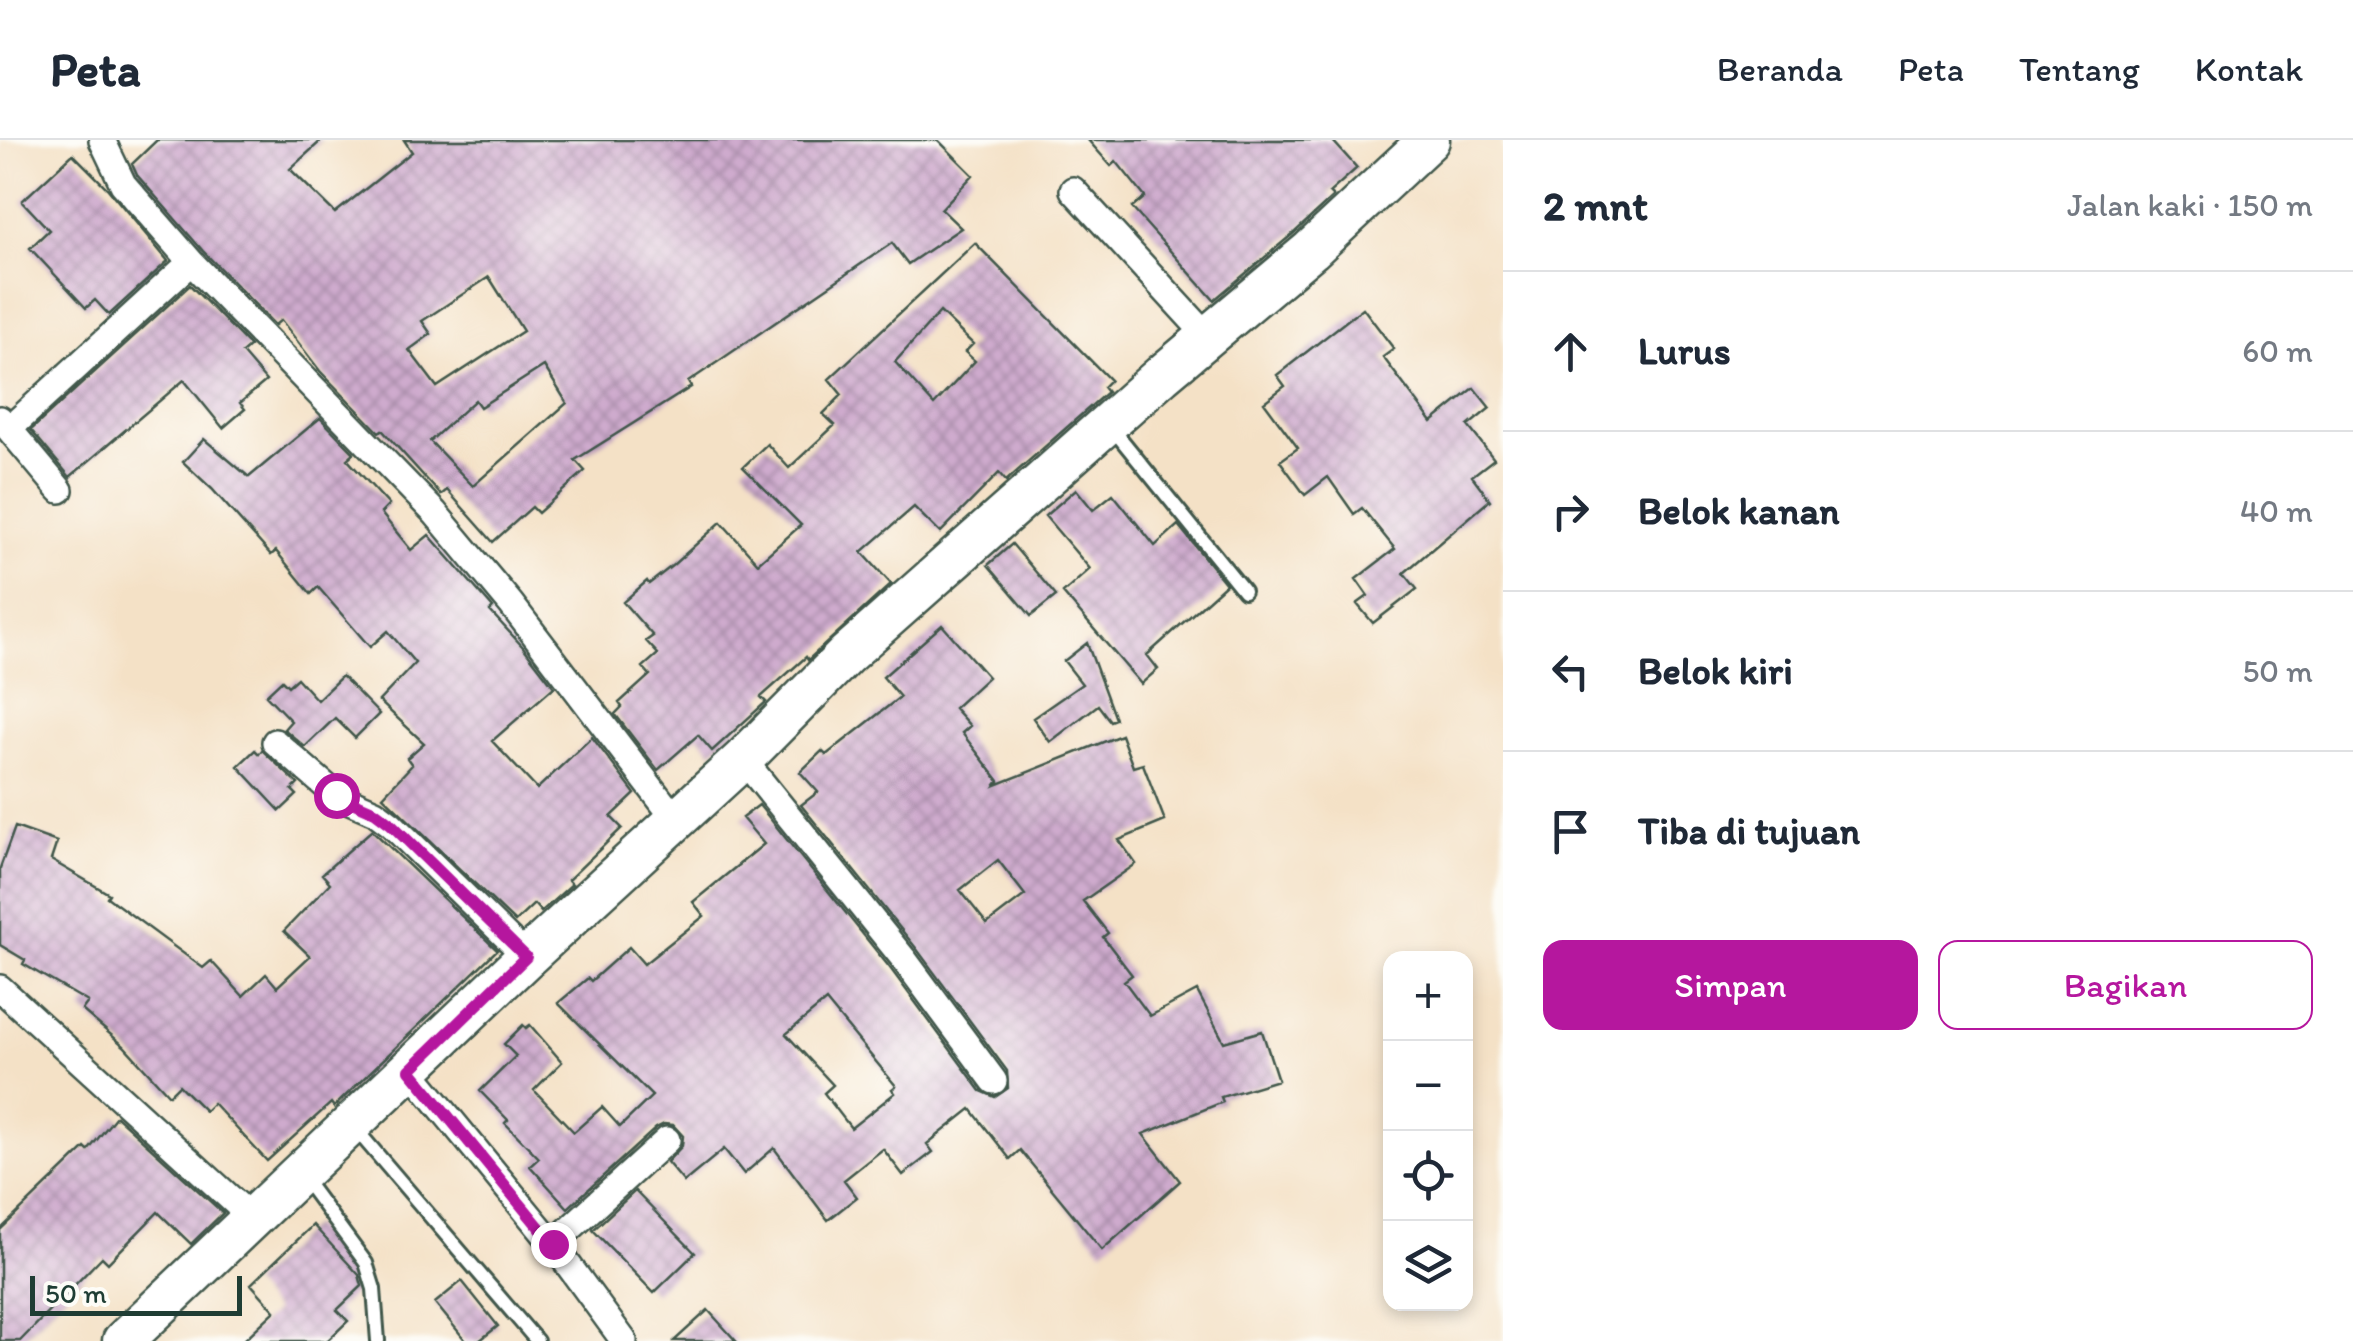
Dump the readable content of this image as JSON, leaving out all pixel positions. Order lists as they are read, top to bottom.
{
  "scale_bar": "50 m",
  "page": {
    "header": "Peta",
    "nav": [
      "Beranda",
      "Peta",
      "Tentang",
      "Kontak"
    ],
    "heading": ["2 mnt", "Jalan kaki · 150 m"],
    "list": [
      ["Lurus", "60 m"],
      ["Belok kanan", "40 m"],
      ["Belok kiri", "50 m"],
      "Tiba di tujuan"
    ],
    "buttons": ["Simpan", "Bagikan"],
    "map_buttons": ["+", "−"],
    "scale": "50 m"
  }
}
